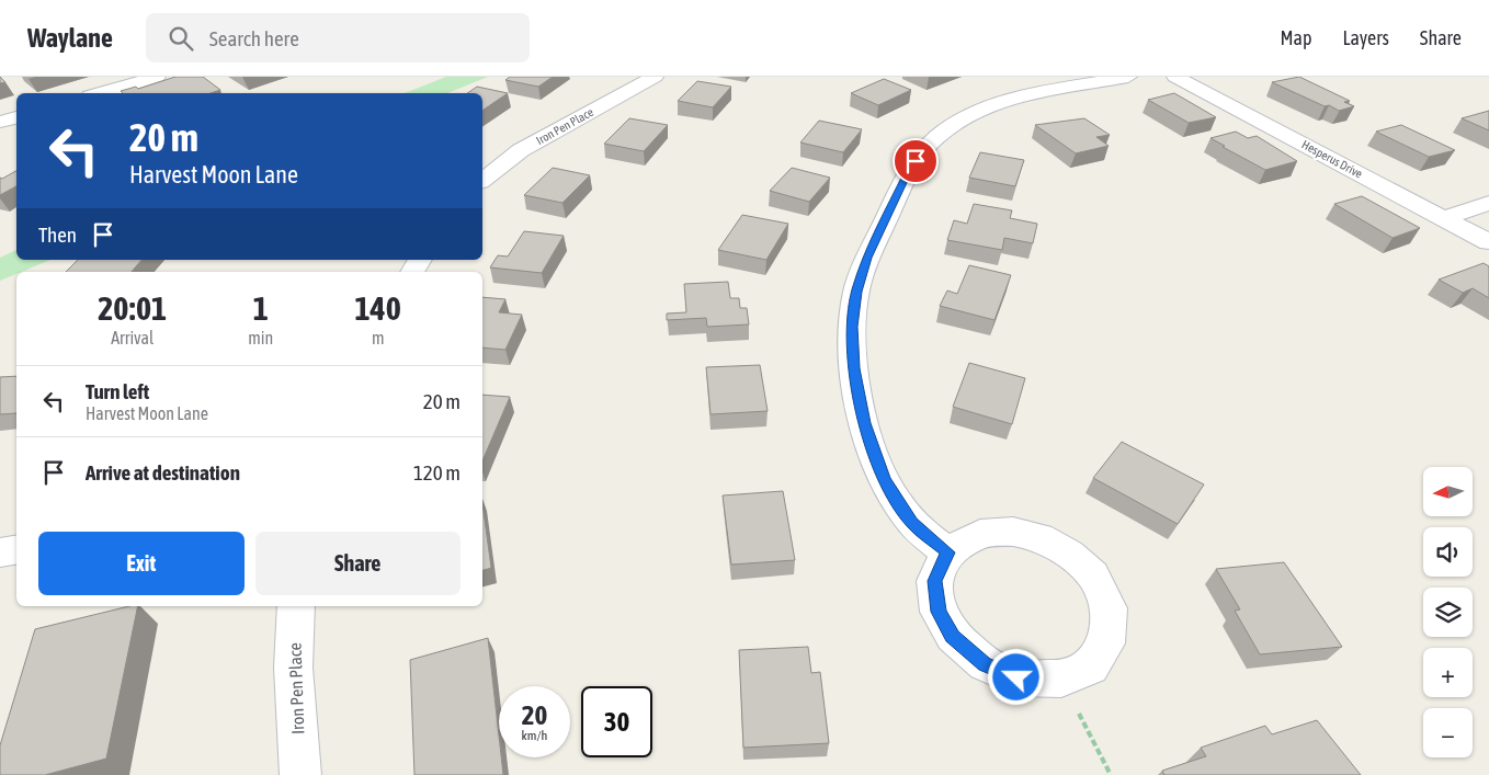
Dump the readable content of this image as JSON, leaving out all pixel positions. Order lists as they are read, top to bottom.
{
  "streets": {
    "street": ["Iron Pen Place", "Hesperus Drive"]
  },
  "north": "left",
  "page": {
    "header": "Waylane",
    "search": "Search here",
    "nav": ["Map", "Layers", "Share"],
    "turn": ["20 m", "Harvest Moon Lane"],
    "then": "Then",
    "eta": [
      "20:01",
      "Arrival",
      "1",
      "min",
      "140",
      "m"
    ],
    "list": [
      {
        "name": "Turn left",
        "note": "Harvest Moon Lane",
        "value": "20 m"
      },
      {
        "name": "Arrive at destination",
        "value": "120 m"
      }
    ],
    "map_buttons": ["+", "−"],
    "buttons": ["Exit", "Share"],
    "speed": "20 km/h",
    "limit": "30"
  }
}
